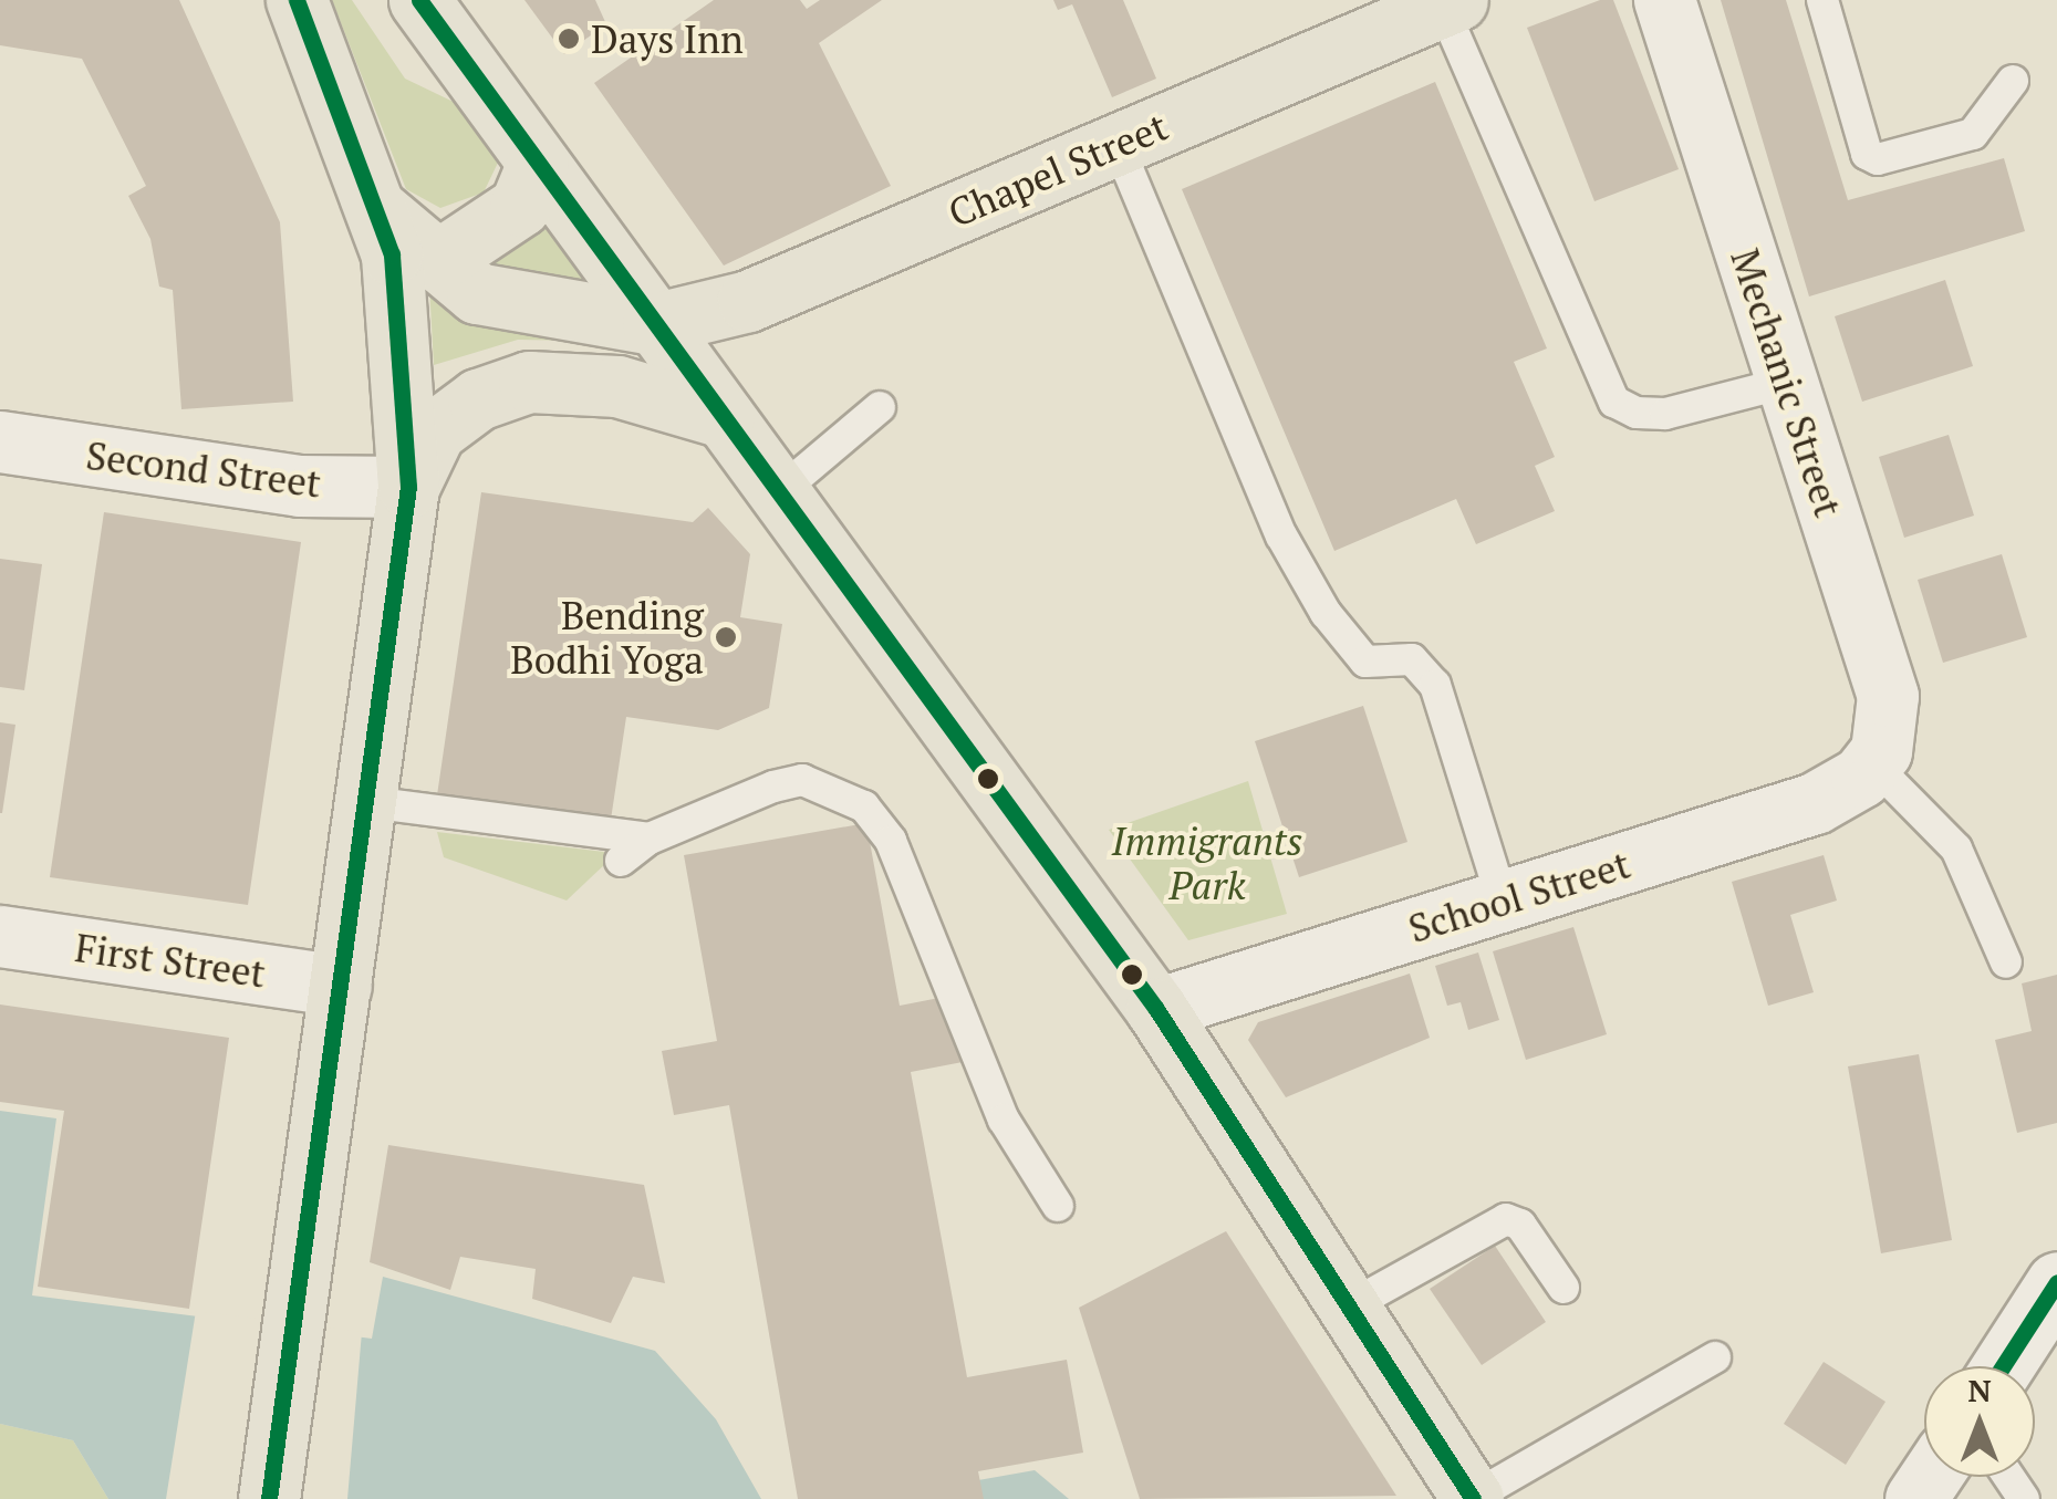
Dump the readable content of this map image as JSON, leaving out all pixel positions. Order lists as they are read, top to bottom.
{
  "streets": {
    "main road": ["Chapel Street"],
    "street": [
      "Mechanic Street",
      "Second Street",
      "School Street",
      "First Street"
    ]
  },
  "crossings": [
    ["Mechanic Street", "School Street"]
  ],
  "parks": ["Immigrants Park"],
  "places": ["Days Inn", "Bending Bodhi Yoga"],
  "north": "top"
}
